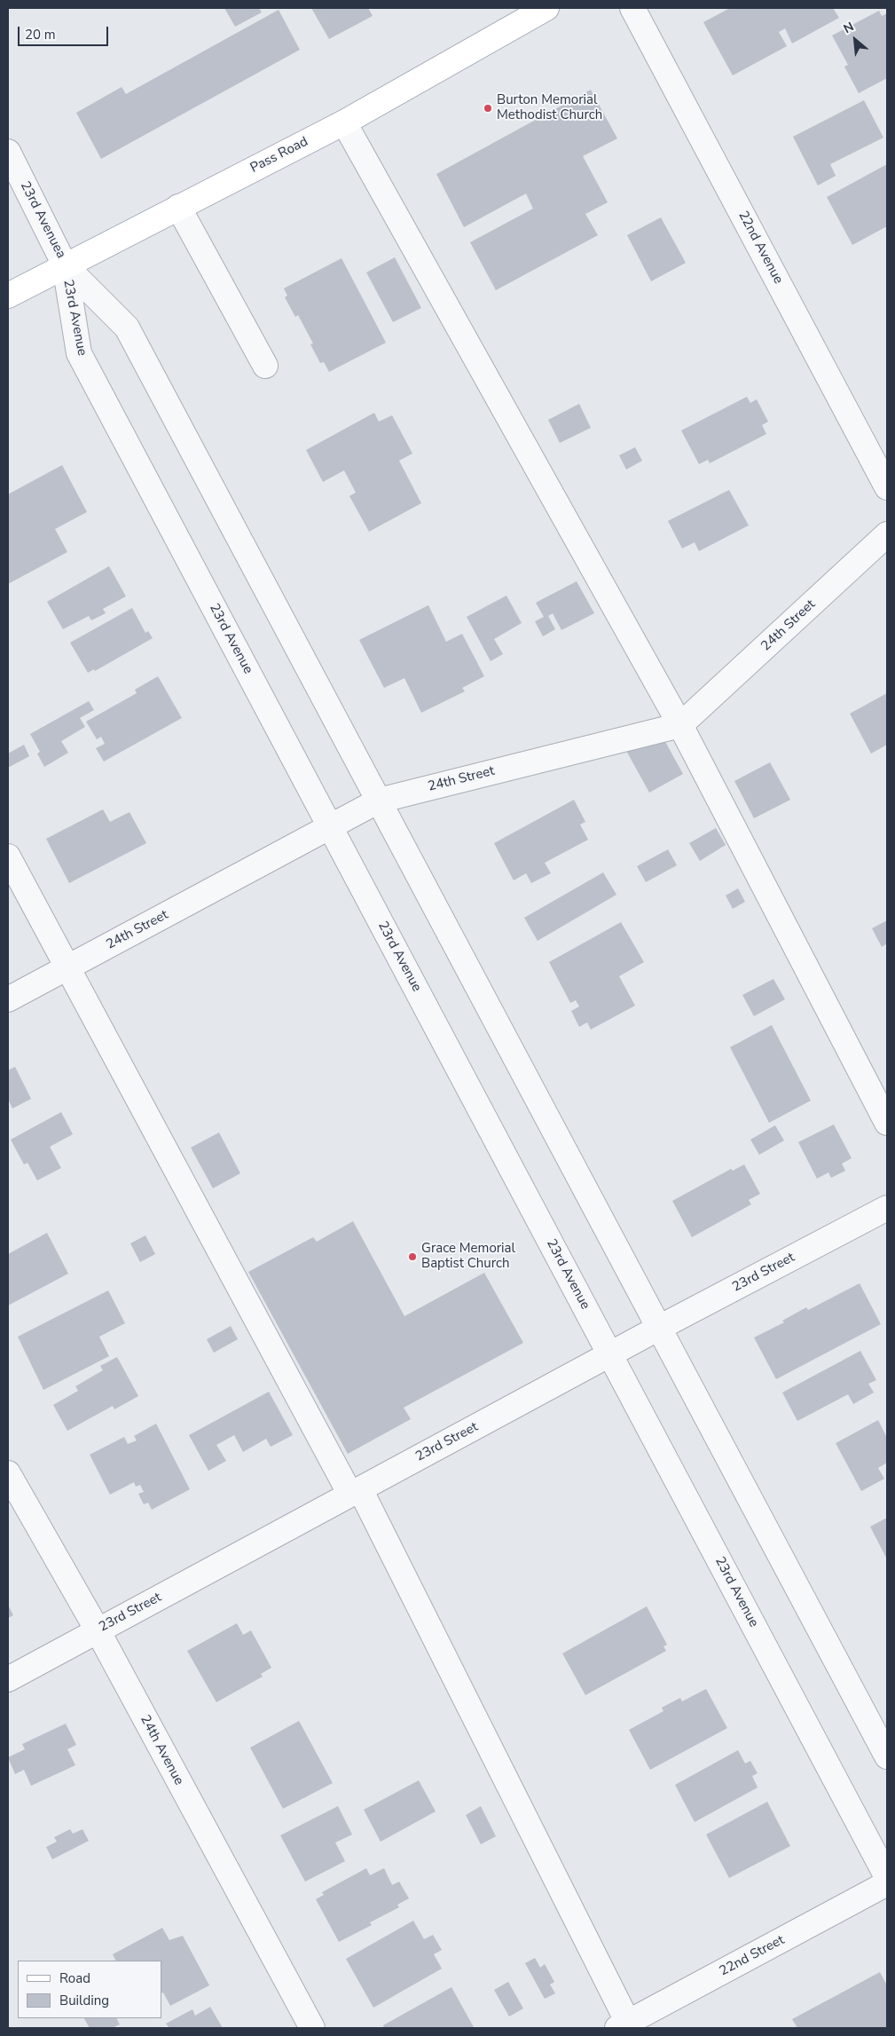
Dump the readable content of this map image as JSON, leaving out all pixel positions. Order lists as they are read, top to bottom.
{
  "streets": {
    "main road": ["Pass Road"],
    "street": [
      "23rd Avenuea",
      "22nd Avenue",
      "23rd Avenue",
      "24th Street",
      "23rd Street",
      "24th Avenue",
      "22nd Street"
    ]
  },
  "crossings": [
    ["Pass Road", "23rd Avenuea"],
    ["Pass Road", "23rd Avenue"],
    ["23rd Avenuea", "23rd Avenue"],
    ["23rd Avenue", "24th Street"],
    ["23rd Avenue", "23rd Street"],
    ["23rd Street", "24th Avenue"]
  ],
  "places": ["Burton Memorial Methodist Church", "Grace Memorial Baptist Church"],
  "legend": ["Road", "Building"],
  "scale_bar": "20 m",
  "north": "top left"
}
